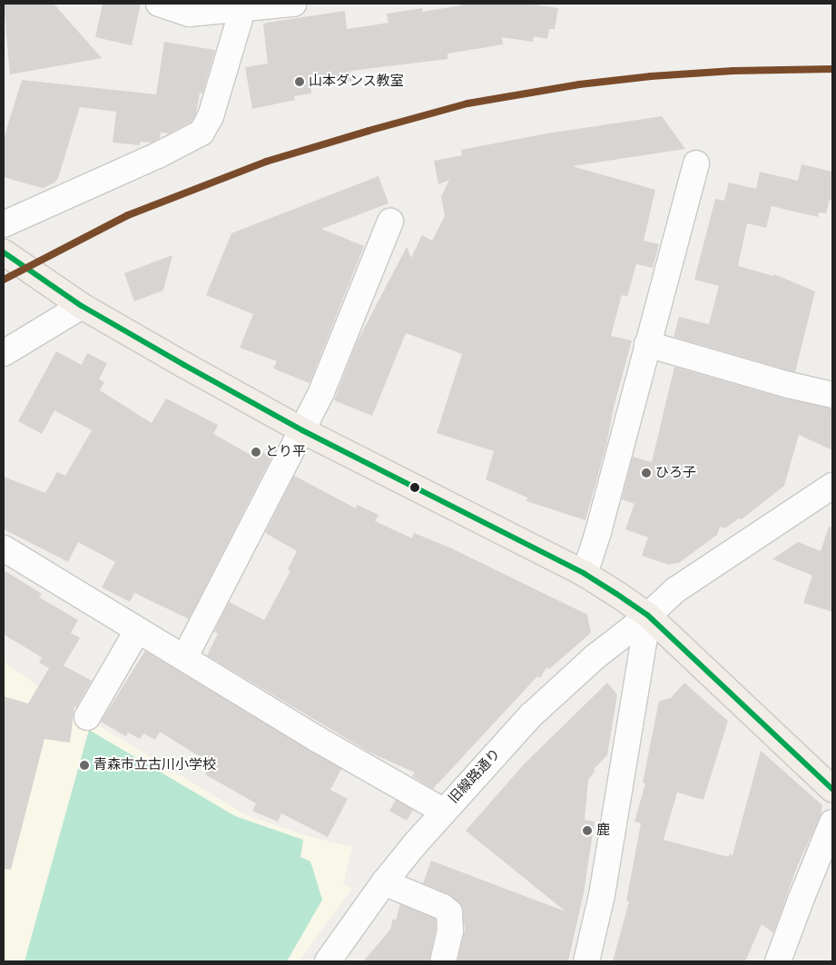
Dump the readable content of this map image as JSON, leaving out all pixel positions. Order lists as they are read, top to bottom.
{
  "streets": {
    "street": ["旧線路通り"]
  },
  "places": [
    "山本ダンス教室",
    "とり平",
    "ひろ子",
    "青森市立古川小学校",
    "鹿"
  ]
}
